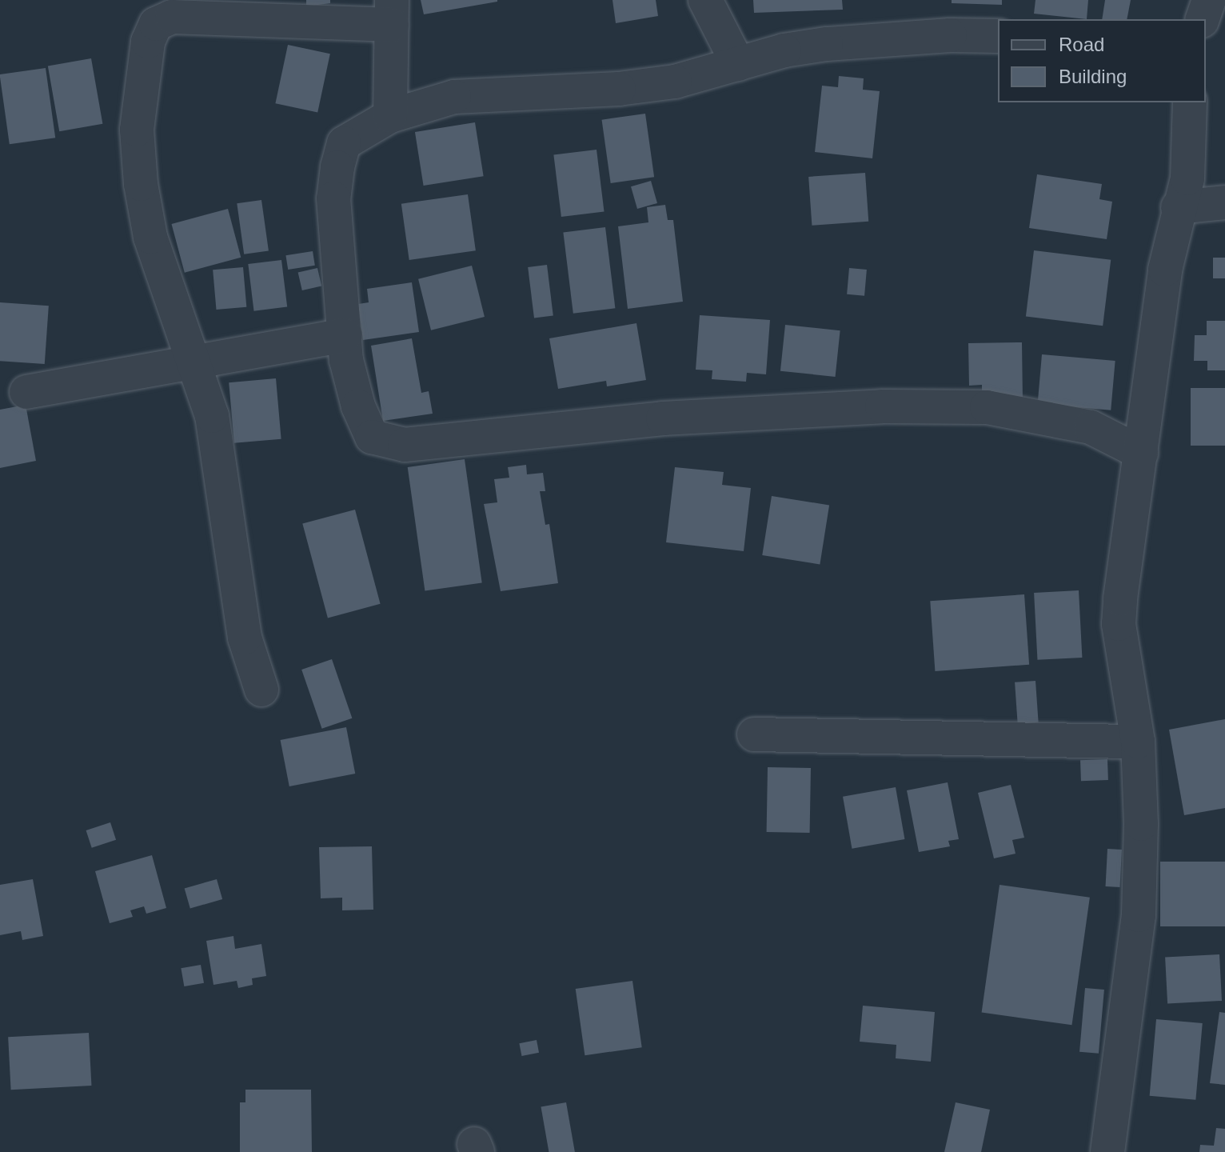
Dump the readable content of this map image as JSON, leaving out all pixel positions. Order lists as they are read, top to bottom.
{
  "legend": ["Road", "Building"]
}
